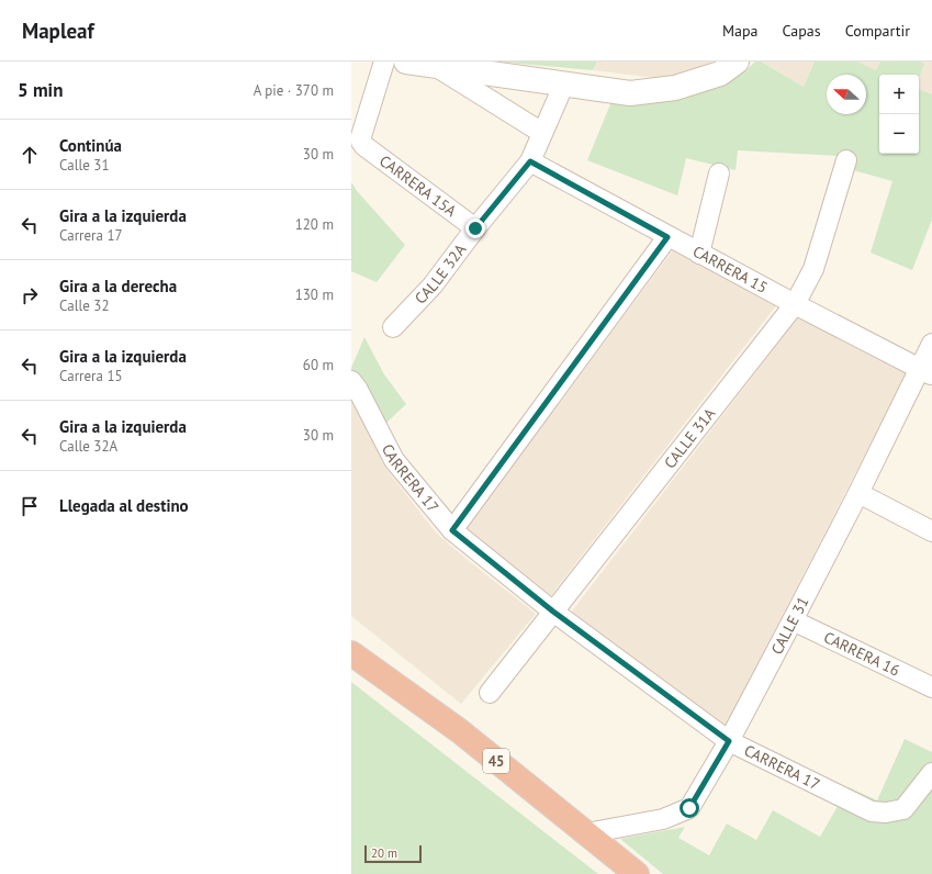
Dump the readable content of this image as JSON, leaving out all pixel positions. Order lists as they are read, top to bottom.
{
  "streets": {
    "highway": ["45"],
    "street": [
      "CARRERA 15A",
      "CARRERA 15",
      "CALLE 32A",
      "CALLE 31A",
      "CARRERA 17",
      "CALLE 31",
      "CARRERA 16"
    ]
  },
  "crossings": [
    ["CARRERA 15A", "CALLE 32A"],
    ["CARRERA 15", "CALLE 32A"],
    ["CARRERA 15", "CALLE 31A"],
    ["CARRERA 15", "CALLE 31"],
    ["CALLE 31A", "CARRERA 17"],
    ["CARRERA 17", "CALLE 31"],
    ["CALLE 31", "CARRERA 16"],
    ["CALLE 31", "45"]
  ],
  "scale_bar": "20 m",
  "north": "left",
  "page": {
    "header": "Mapleaf",
    "nav": ["Mapa", "Capas", "Compartir"],
    "heading": ["5 min", "A pie · 370 m"],
    "map_buttons": ["+", "−"],
    "list": [
      ["Continúa", "Calle 31", "30 m"],
      ["Gira a la izquierda", "Carrera 17", "120 m"],
      ["Gira a la derecha", "Calle 32", "130 m"],
      ["Gira a la izquierda", "Carrera 15", "60 m"],
      ["Gira a la izquierda", "Calle 32A", "30 m"],
      "Llegada al destino"
    ],
    "scale": "20 m"
  }
}
